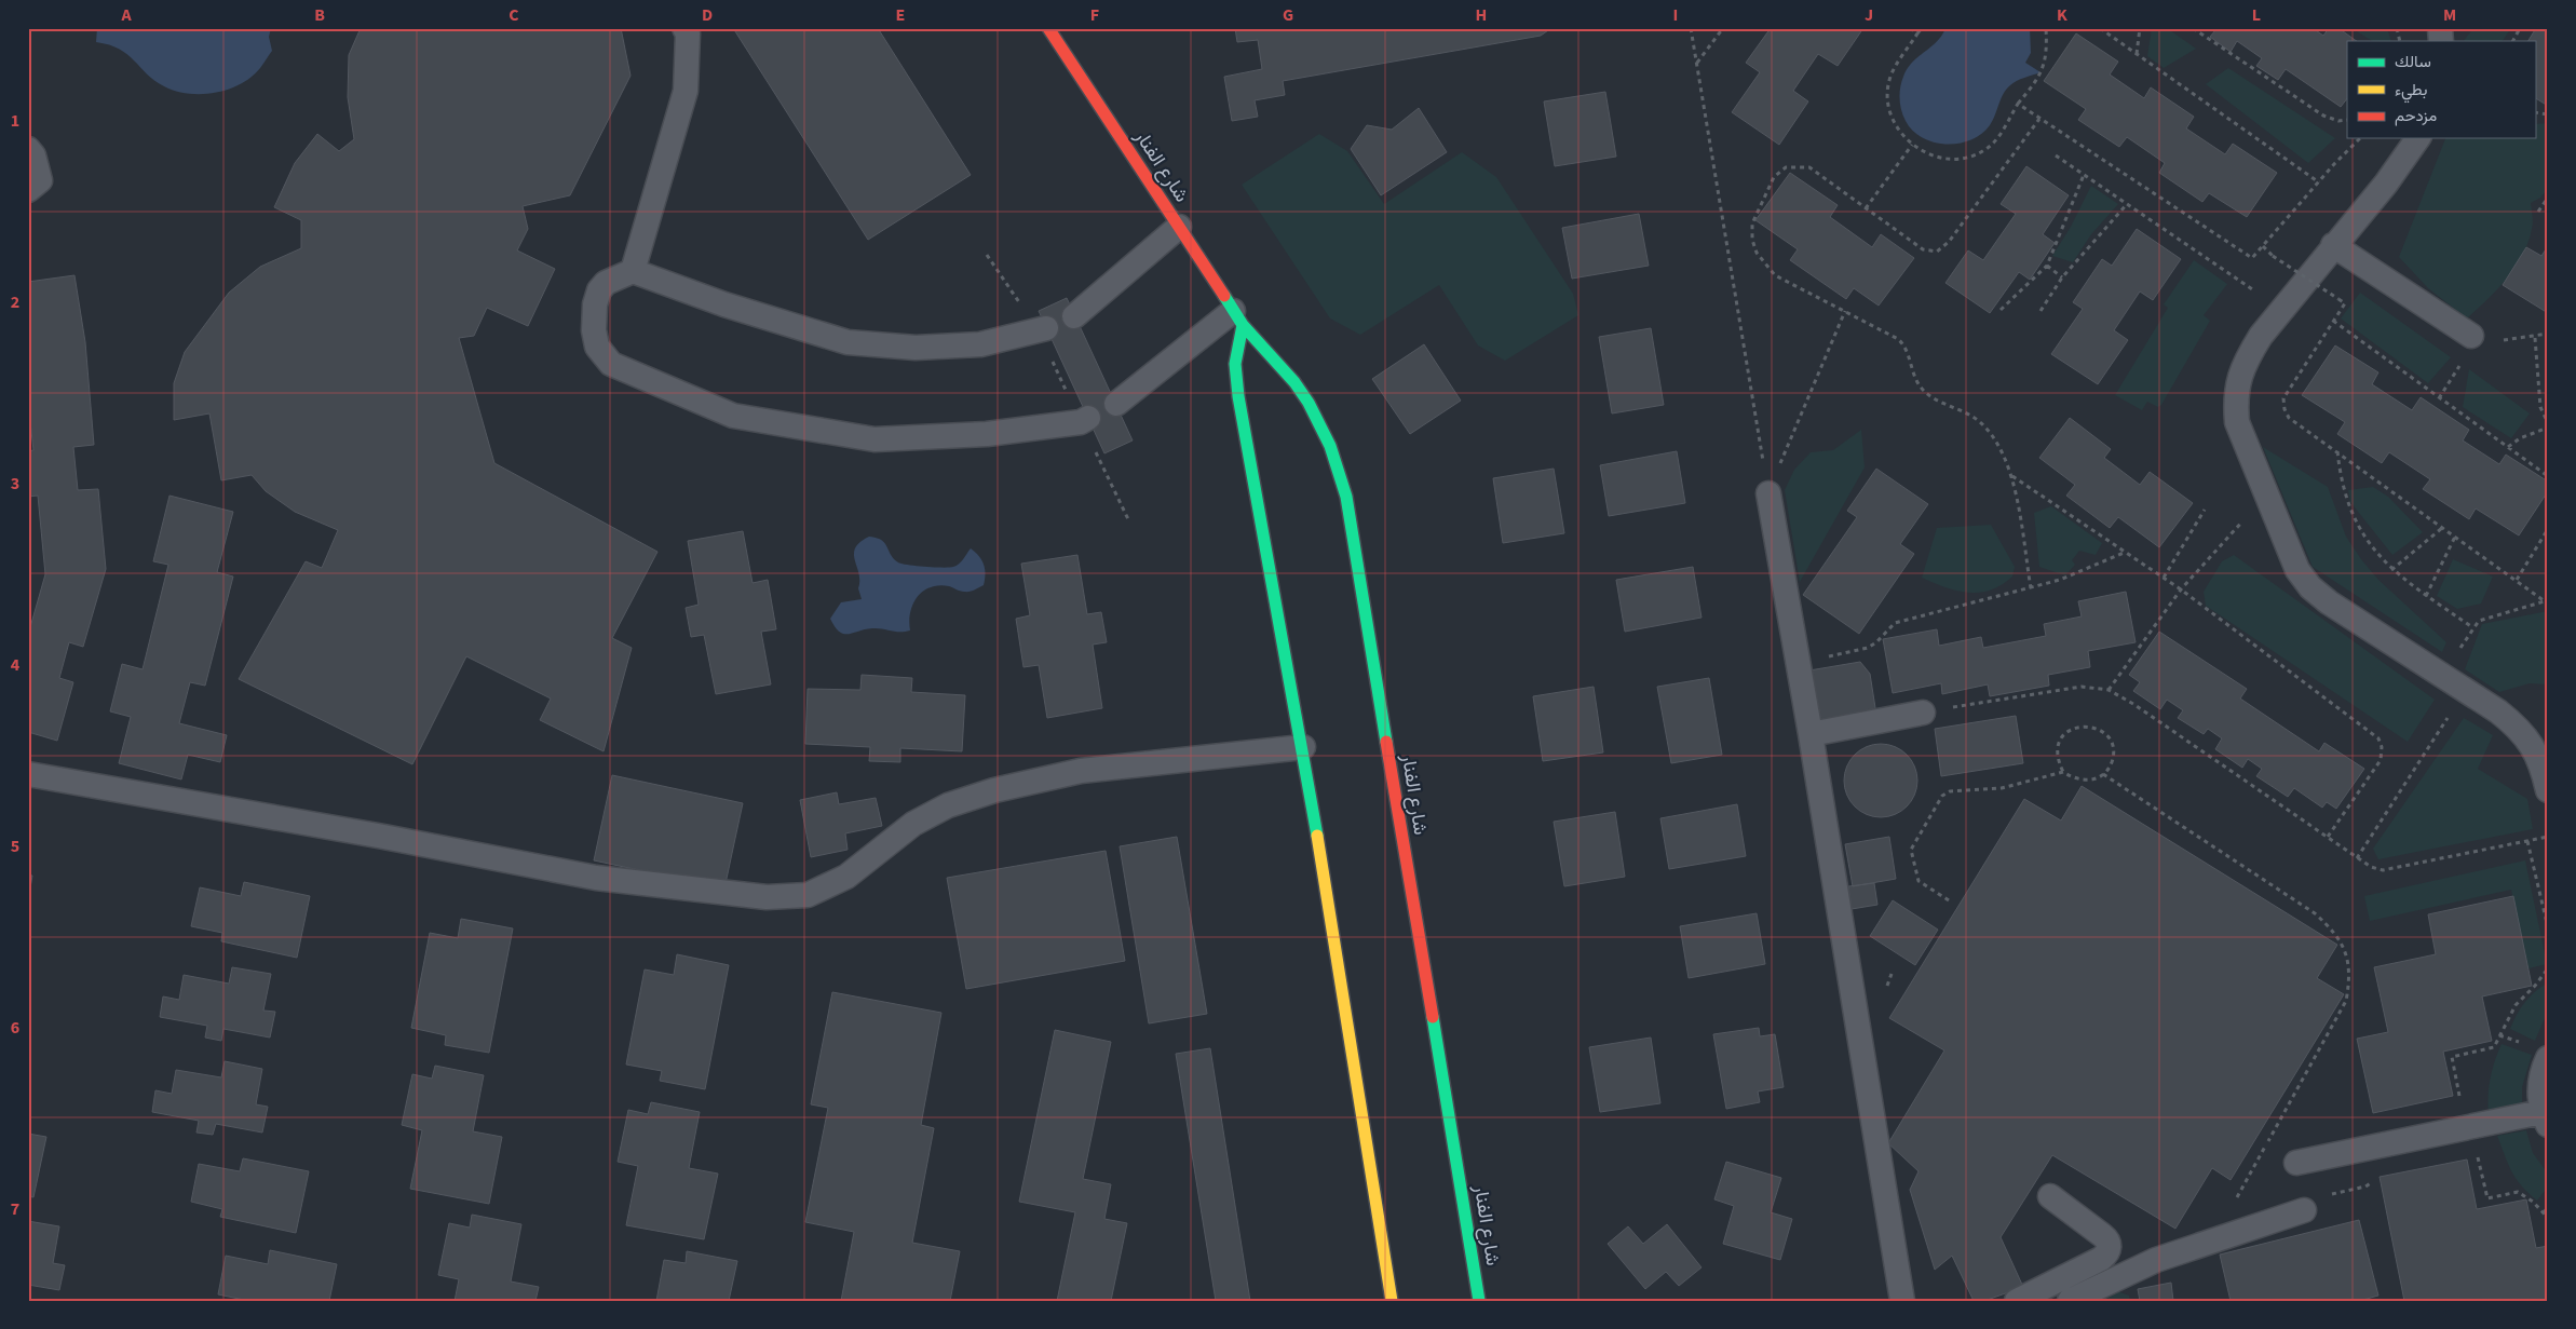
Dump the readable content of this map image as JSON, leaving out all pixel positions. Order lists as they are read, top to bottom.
{
  "streets": {
    "main road": ["شارع الفنار"]
  },
  "legend": ["سالك", "بطيء", "مزدحم"],
  "grid": {
    "columns": [
      "A",
      "B",
      "C",
      "D",
      "E",
      "F",
      "G",
      "H",
      "I",
      "J",
      "K",
      "L",
      "M"
    ],
    "rows": [
      "1",
      "2",
      "3",
      "4",
      "5",
      "6",
      "7"
    ]
  }
}
